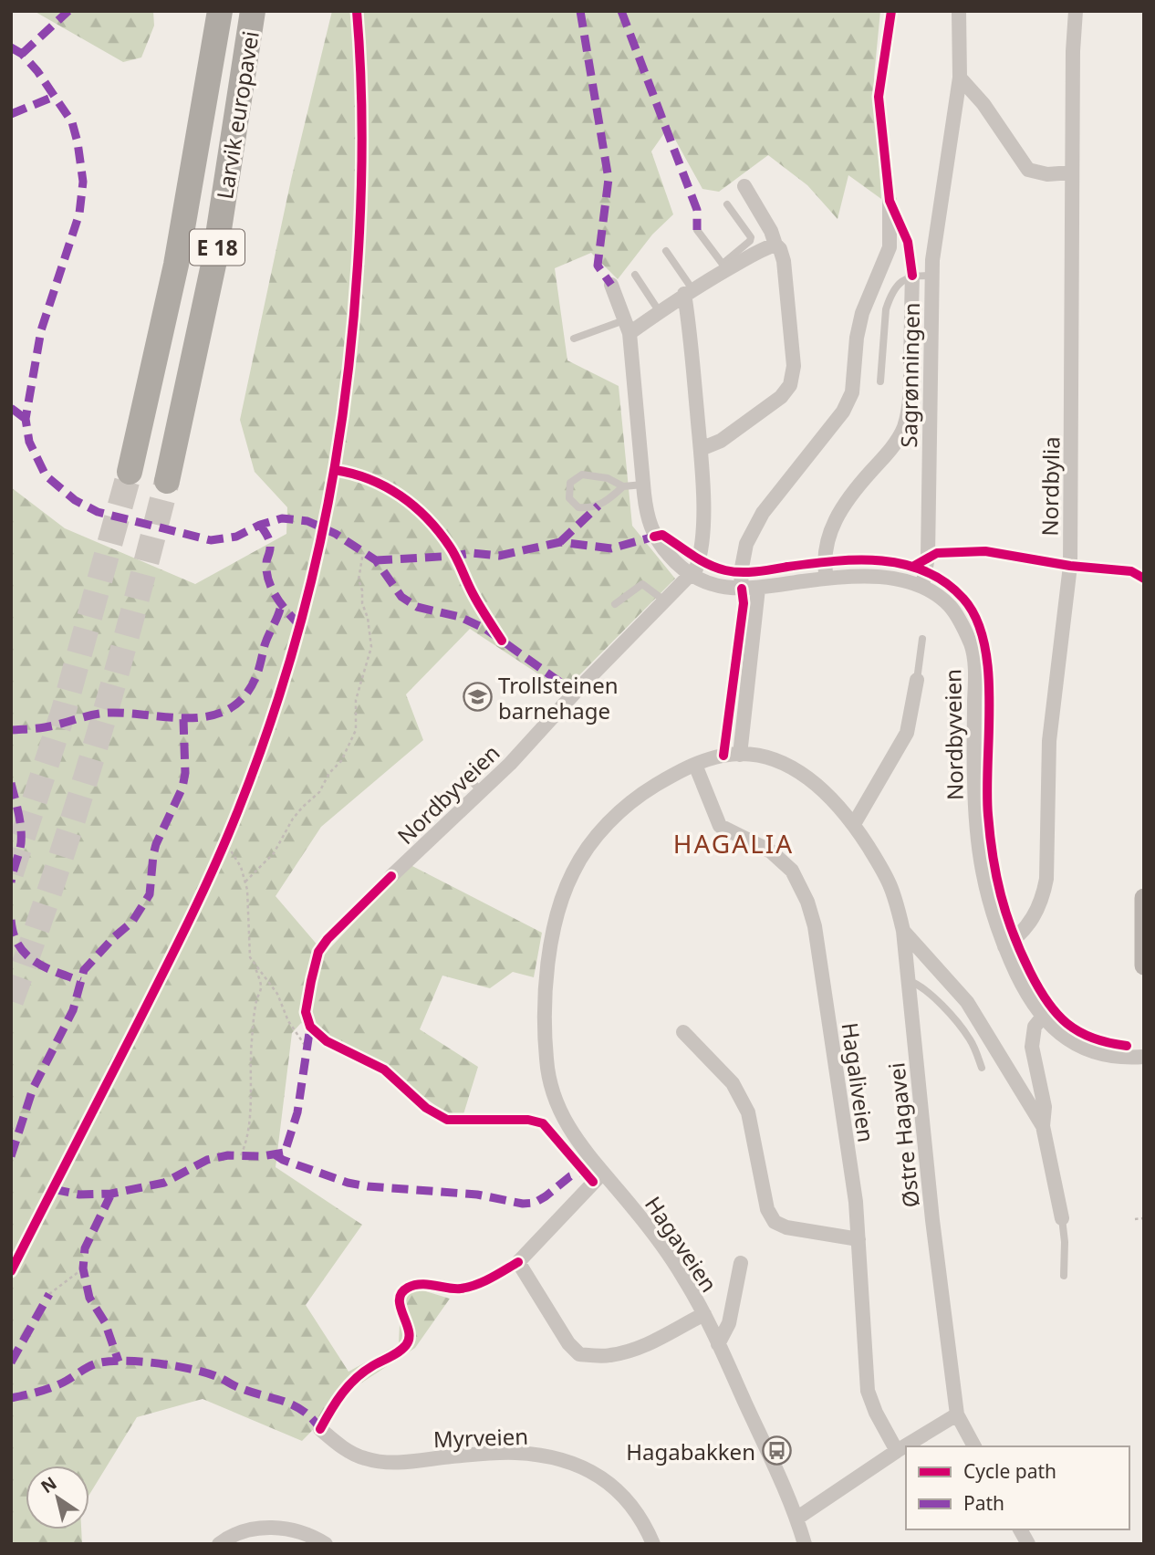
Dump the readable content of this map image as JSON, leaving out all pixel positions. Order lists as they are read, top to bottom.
{
  "streets": {
    "highway": ["Larvik europavei", "E 18"],
    "street": [
      "Sagrønningen",
      "Nordbylia",
      "Nordbyveien",
      "Hagaliveien",
      "Østre Hagavei",
      "Hagaveien",
      "Myrveien"
    ]
  },
  "crossings": [
    ["Sagrønningen", "Nordbyveien"],
    ["Nordbylia", "Nordbyveien"],
    ["Hagaliveien", "Østre Hagavei"],
    ["Hagaliveien", "Hagaveien"],
    ["Østre Hagavei", "Hagaveien"]
  ],
  "districts": ["HAGALIA"],
  "places": {
    "school or university": ["Trollsteinen barnehage"],
    "bus stop": ["Hagabakken"]
  },
  "legend": ["Cycle path", "Path"],
  "north": "top left"
}
